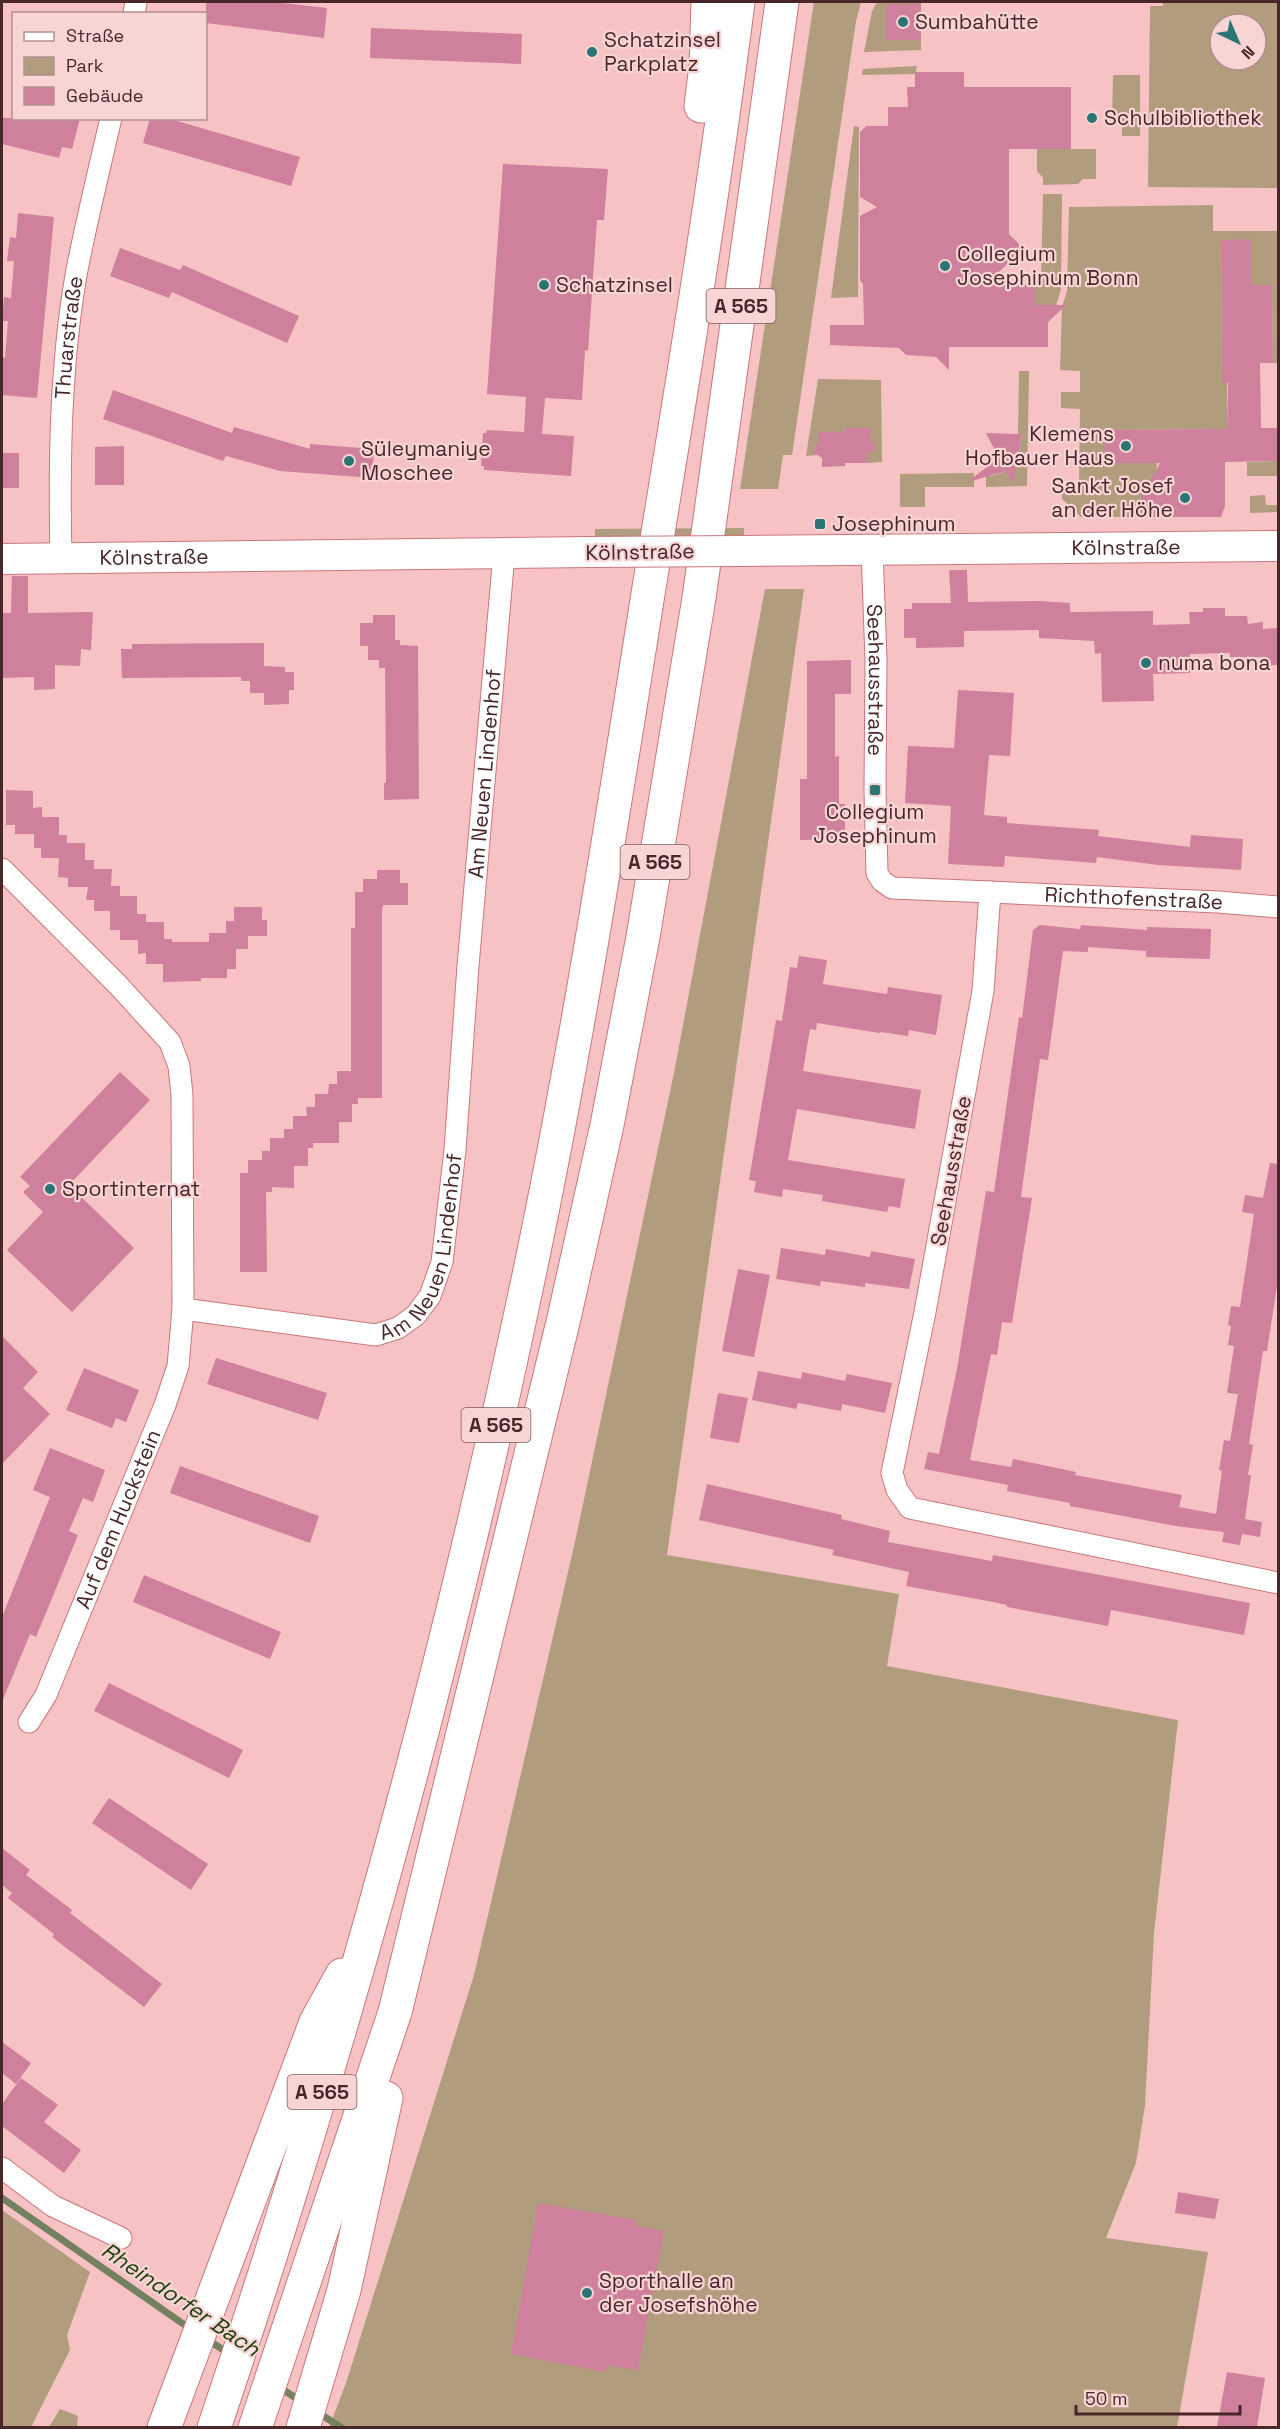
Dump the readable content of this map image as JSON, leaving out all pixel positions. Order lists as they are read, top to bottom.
{
  "streets": {
    "highway": ["A 565"],
    "main road": ["Kölnstraße"],
    "street": [
      "Thuarstraße",
      "Seehausstraße",
      "Am Neuen Lindenhof",
      "Richthofenstraße",
      "Auf dem Huckstein"
    ]
  },
  "crossings": [
    ["Thuarstraße", "Kölnstraße"],
    ["Kölnstraße", "Seehausstraße"],
    ["Kölnstraße", "Am Neuen Lindenhof"],
    ["Seehausstraße", "Richthofenstraße"],
    ["Am Neuen Lindenhof", "Auf dem Huckstein"]
  ],
  "water": ["Rheindorfer Bach"],
  "places": {
    "other": [
      "Sumbahütte",
      "Schatzinsel Parkplatz",
      "Schulbibliothek",
      "Collegium Josephinum Bonn",
      "Schatzinsel",
      "Klemens Hofbauer Haus",
      "Süleymaniye Moschee",
      "Sankt Josef an der Höhe",
      "numa bona",
      "Sportinternat",
      "Sporthalle an der Josefshöhe"
    ],
    "transit": ["Josephinum", "Collegium Josephinum"]
  },
  "legend": ["Straße", "Park", "Gebäude"],
  "scale_bar": "50 m",
  "north": "bottom right"
}
